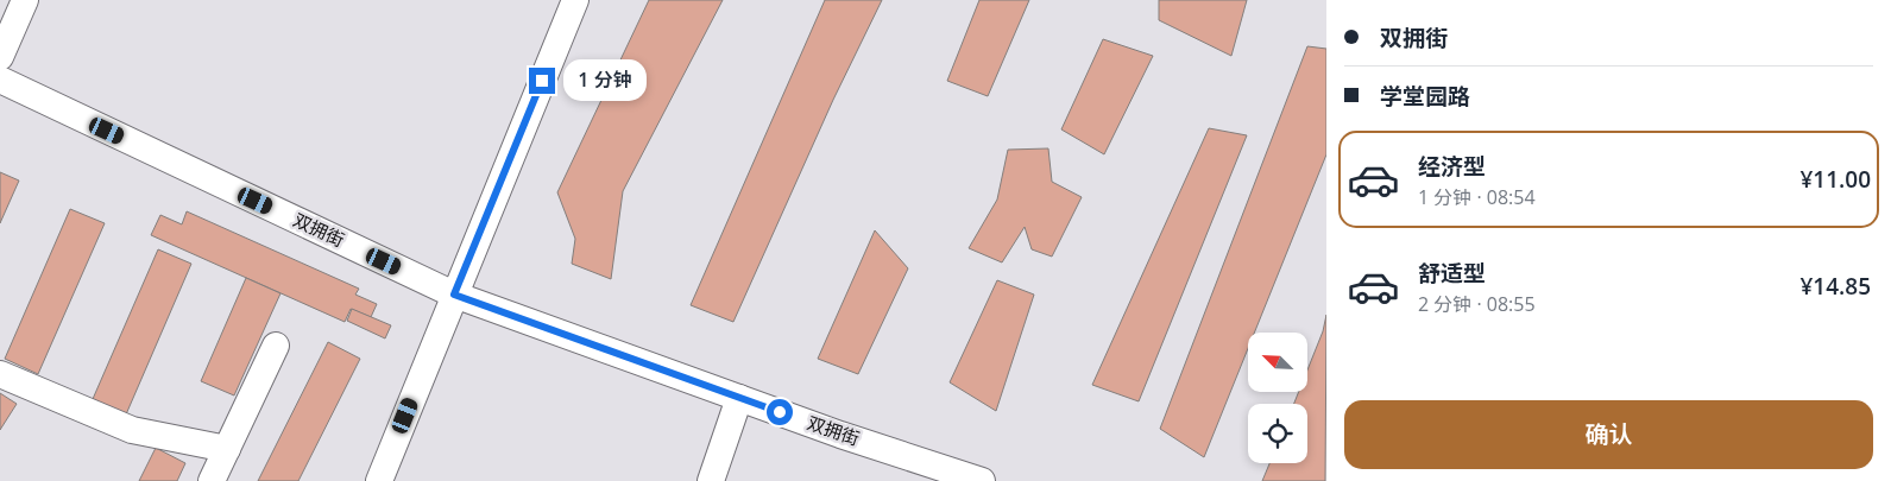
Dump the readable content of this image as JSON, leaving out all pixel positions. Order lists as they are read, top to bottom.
{
  "streets": {
    "street": ["双拥街"]
  },
  "north": "top left",
  "page": {
    "banner": ["双拥街", "学堂园路"],
    "bubble": "1 分钟",
    "list": [
      {
        "name": "经济型",
        "note": "1 分钟 · 08:54",
        "value": "¥11.00"
      },
      {
        "name": "舒适型",
        "note": "2 分钟 · 08:55",
        "value": "¥14.85"
      }
    ],
    "buttons": "确认"
  }
}
